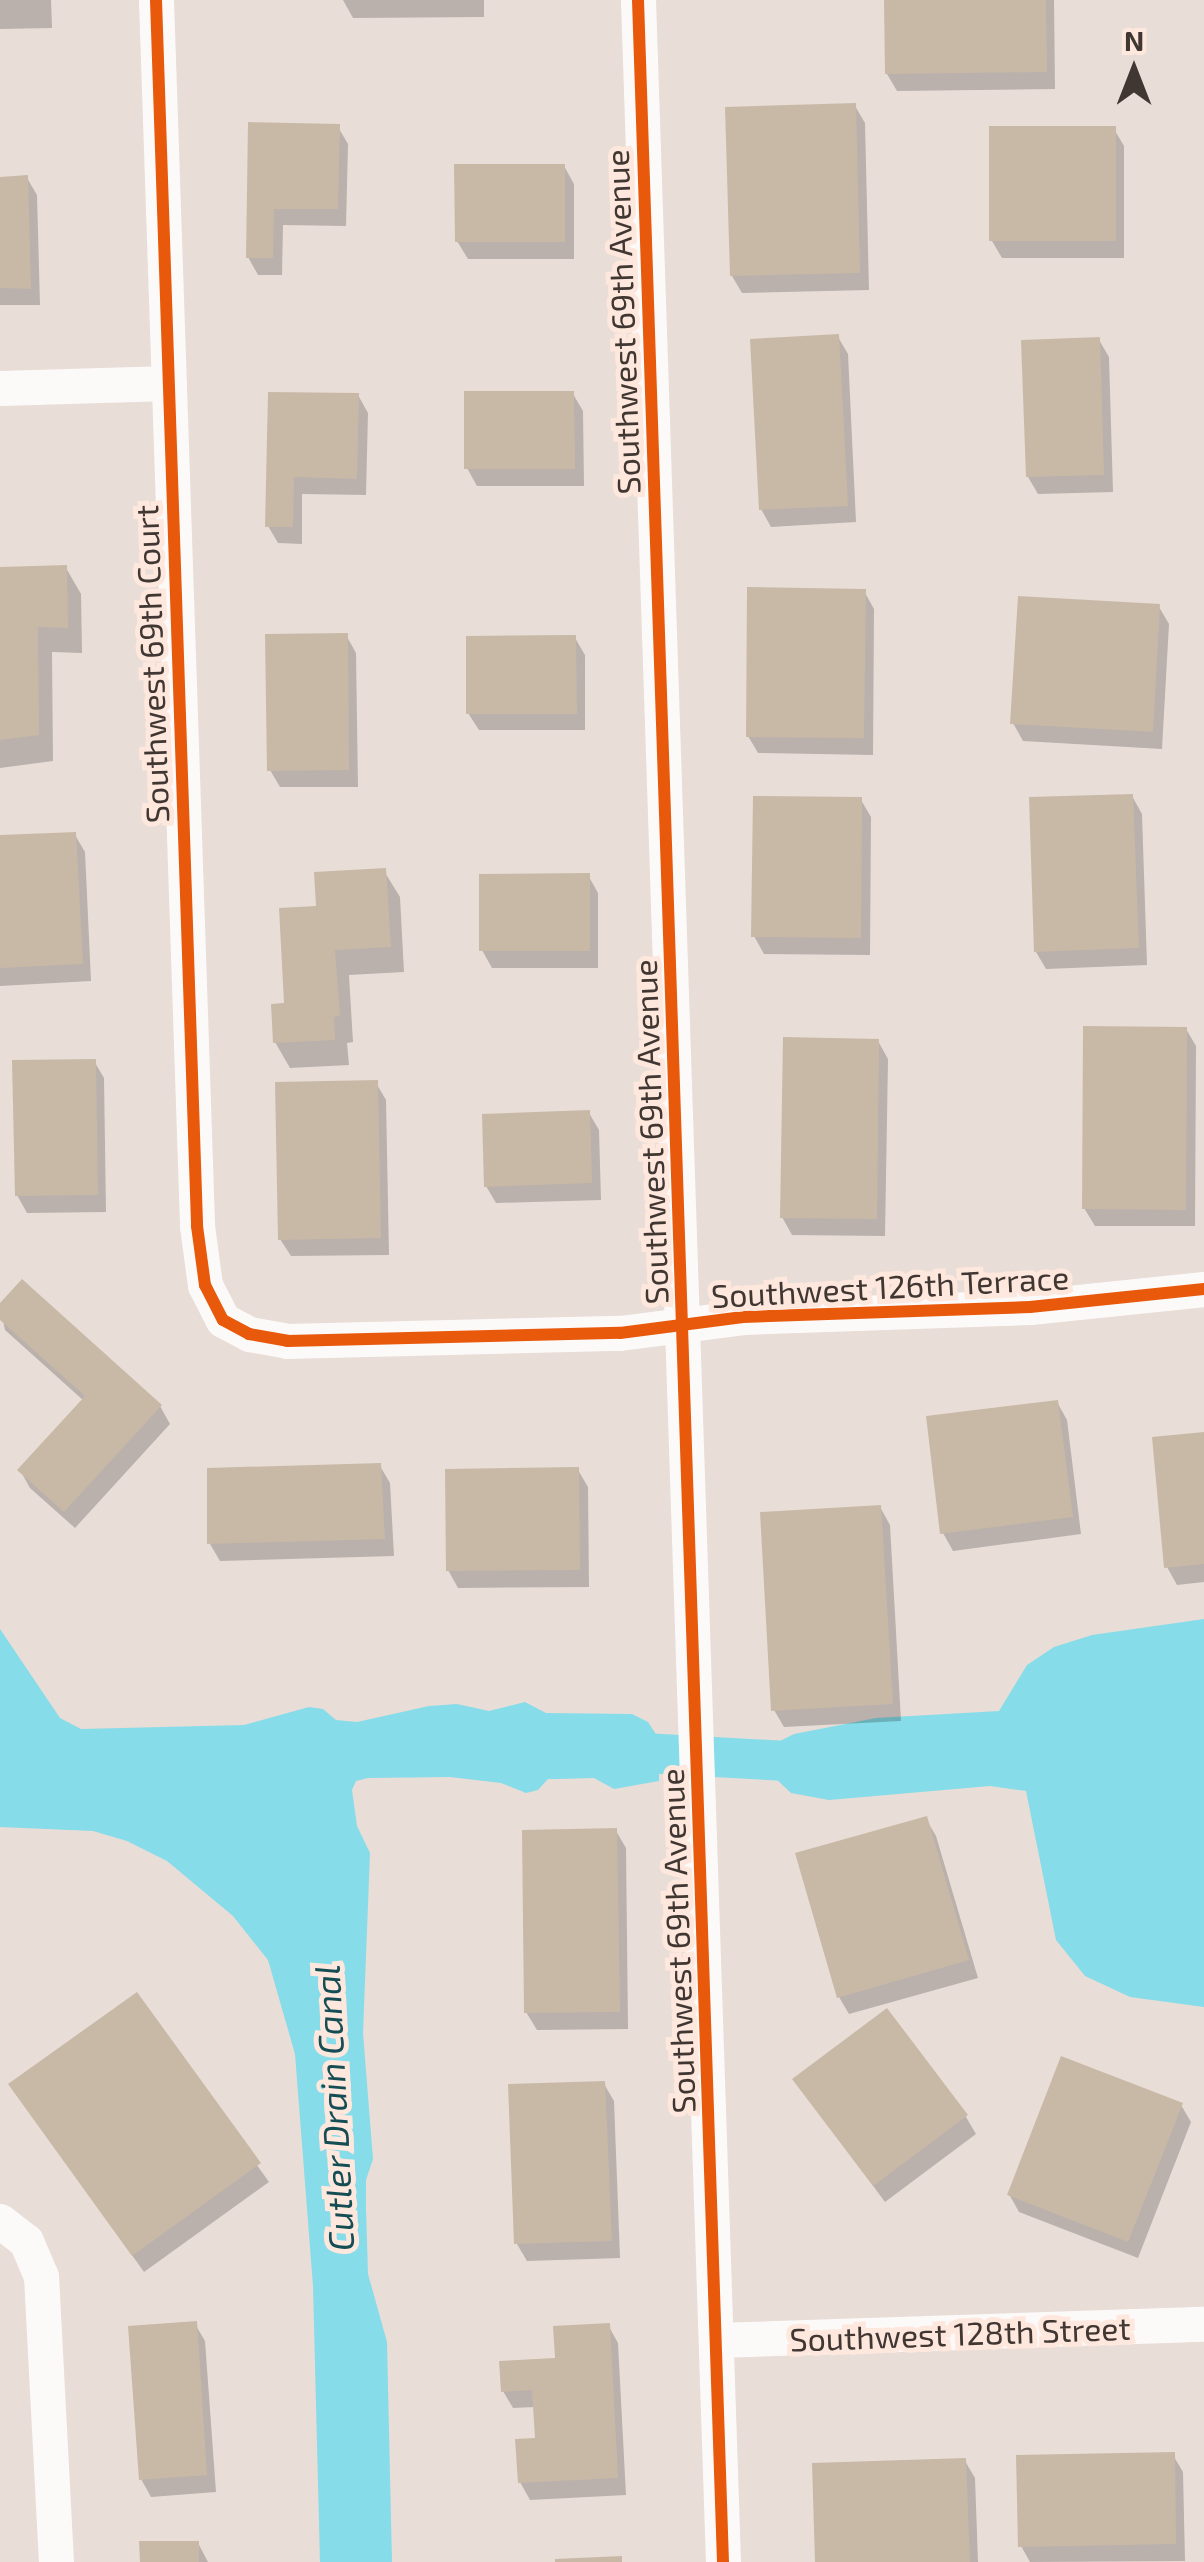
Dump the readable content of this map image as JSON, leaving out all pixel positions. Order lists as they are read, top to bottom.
{
  "streets": {
    "street": [
      "Southwest 69th Avenue",
      "Southwest 69th Court",
      "Southwest 126th Terrace",
      "Southwest 128th Street"
    ]
  },
  "crossings": [
    ["Southwest 69th Avenue", "Southwest 126th Terrace"],
    ["Southwest 69th Avenue", "Southwest 128th Street"],
    ["Southwest 69th Court", "Southwest 126th Terrace"]
  ],
  "water": ["Cutler Drain Canal"],
  "north": "top"
}
